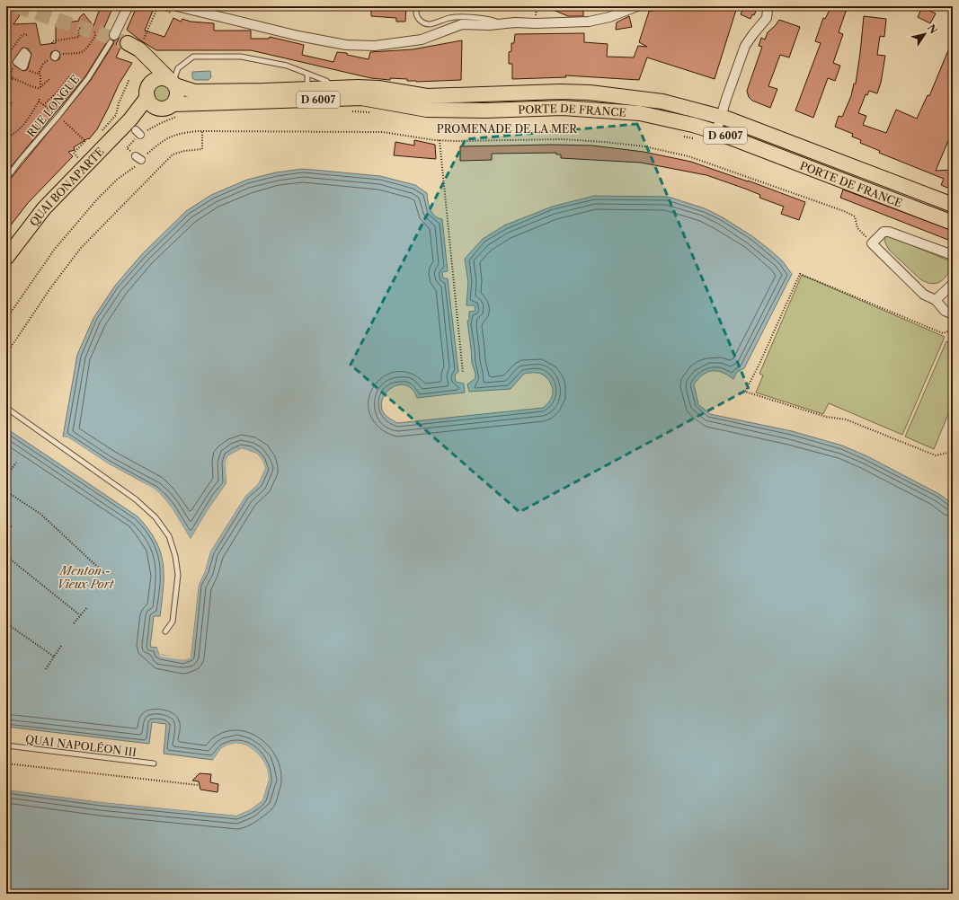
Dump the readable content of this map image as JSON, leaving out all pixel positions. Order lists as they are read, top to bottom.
{
  "streets": {
    "main road": ["D 6007", "PORTE DE FRANCE", "QUAI BONAPARTE"],
    "lane": ["RUE LONGUE", "QUAI NAPOLÉON III"],
    "path": ["PROMENADE DE LA MER"]
  },
  "crossings": [
    ["PORTE DE FRANCE", "QUAI BONAPARTE"]
  ],
  "water": ["Menton - Vieux Port"],
  "north": "top right"
}
